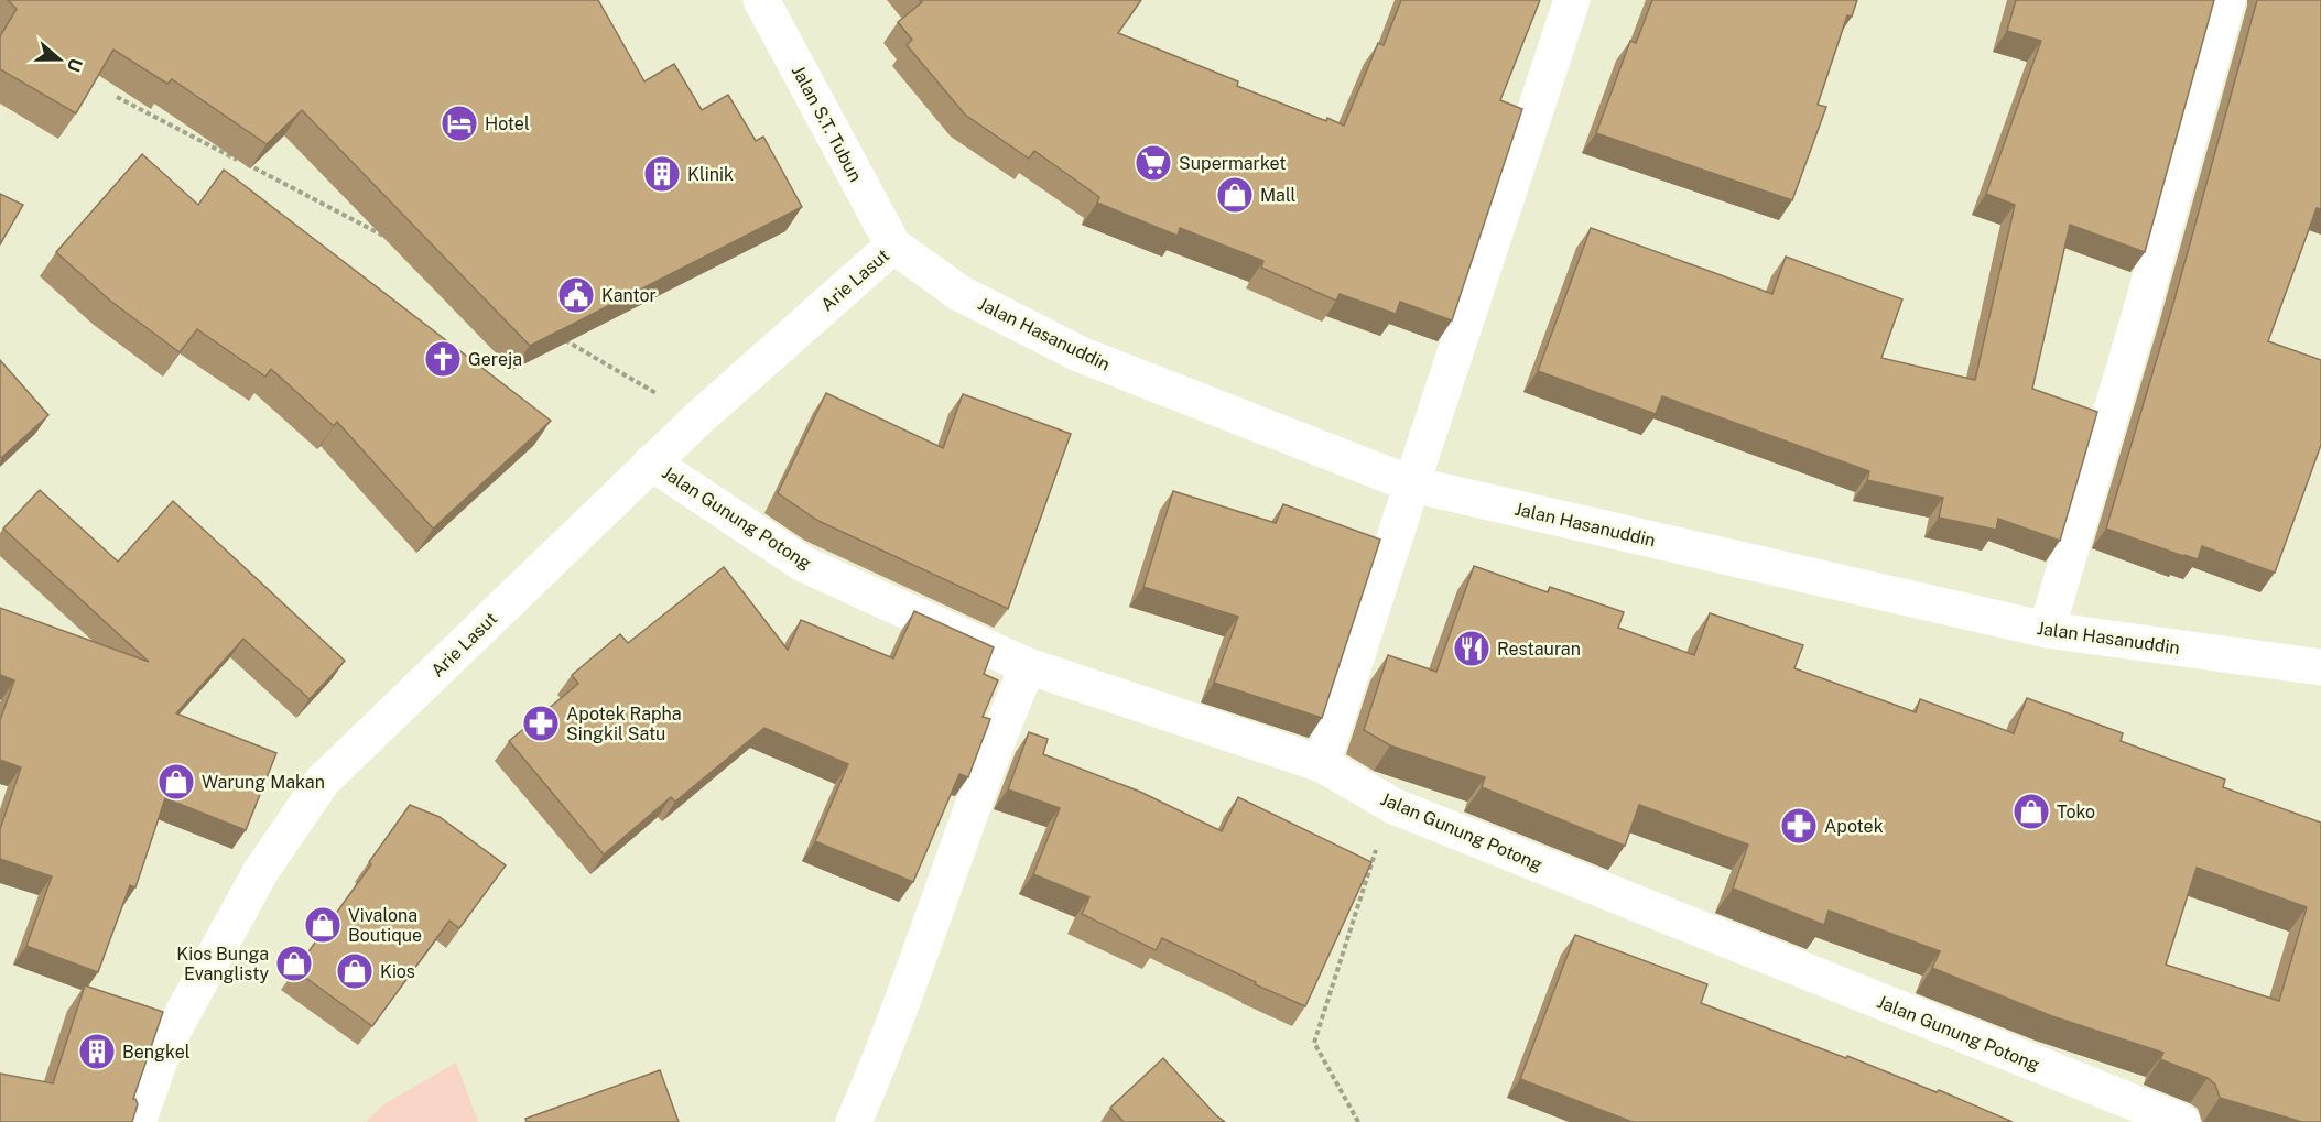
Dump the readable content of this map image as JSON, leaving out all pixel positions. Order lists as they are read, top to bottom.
{
  "streets": {
    "main road": [
      "Jalan S.T. Tubun",
      "Arie Lasut",
      "Jalan Hasanuddin",
      "Jalan Gunung Potong"
    ]
  },
  "crossings": [
    ["Jalan S.T. Tubun", "Arie Lasut"],
    ["Jalan S.T. Tubun", "Jalan Hasanuddin"],
    ["Arie Lasut", "Jalan Hasanuddin"],
    ["Arie Lasut", "Jalan Gunung Potong"]
  ],
  "places": {
    "hotel": ["Hotel"],
    "supermarket": ["Supermarket"],
    "building": ["Klinik", "Bengkel"],
    "shop": [
      "Mall",
      "Warung Makan",
      "Toko",
      "Vivalona Boutique",
      "Kios Bunga Evanglisty",
      "Kios"
    ],
    "public building": ["Kantor"],
    "church": ["Gereja"],
    "restaurant": ["Restauran"],
    "pharmacy": ["Apotek Rapha Singkil Satu", "Apotek"]
  },
  "north": "right"
}
